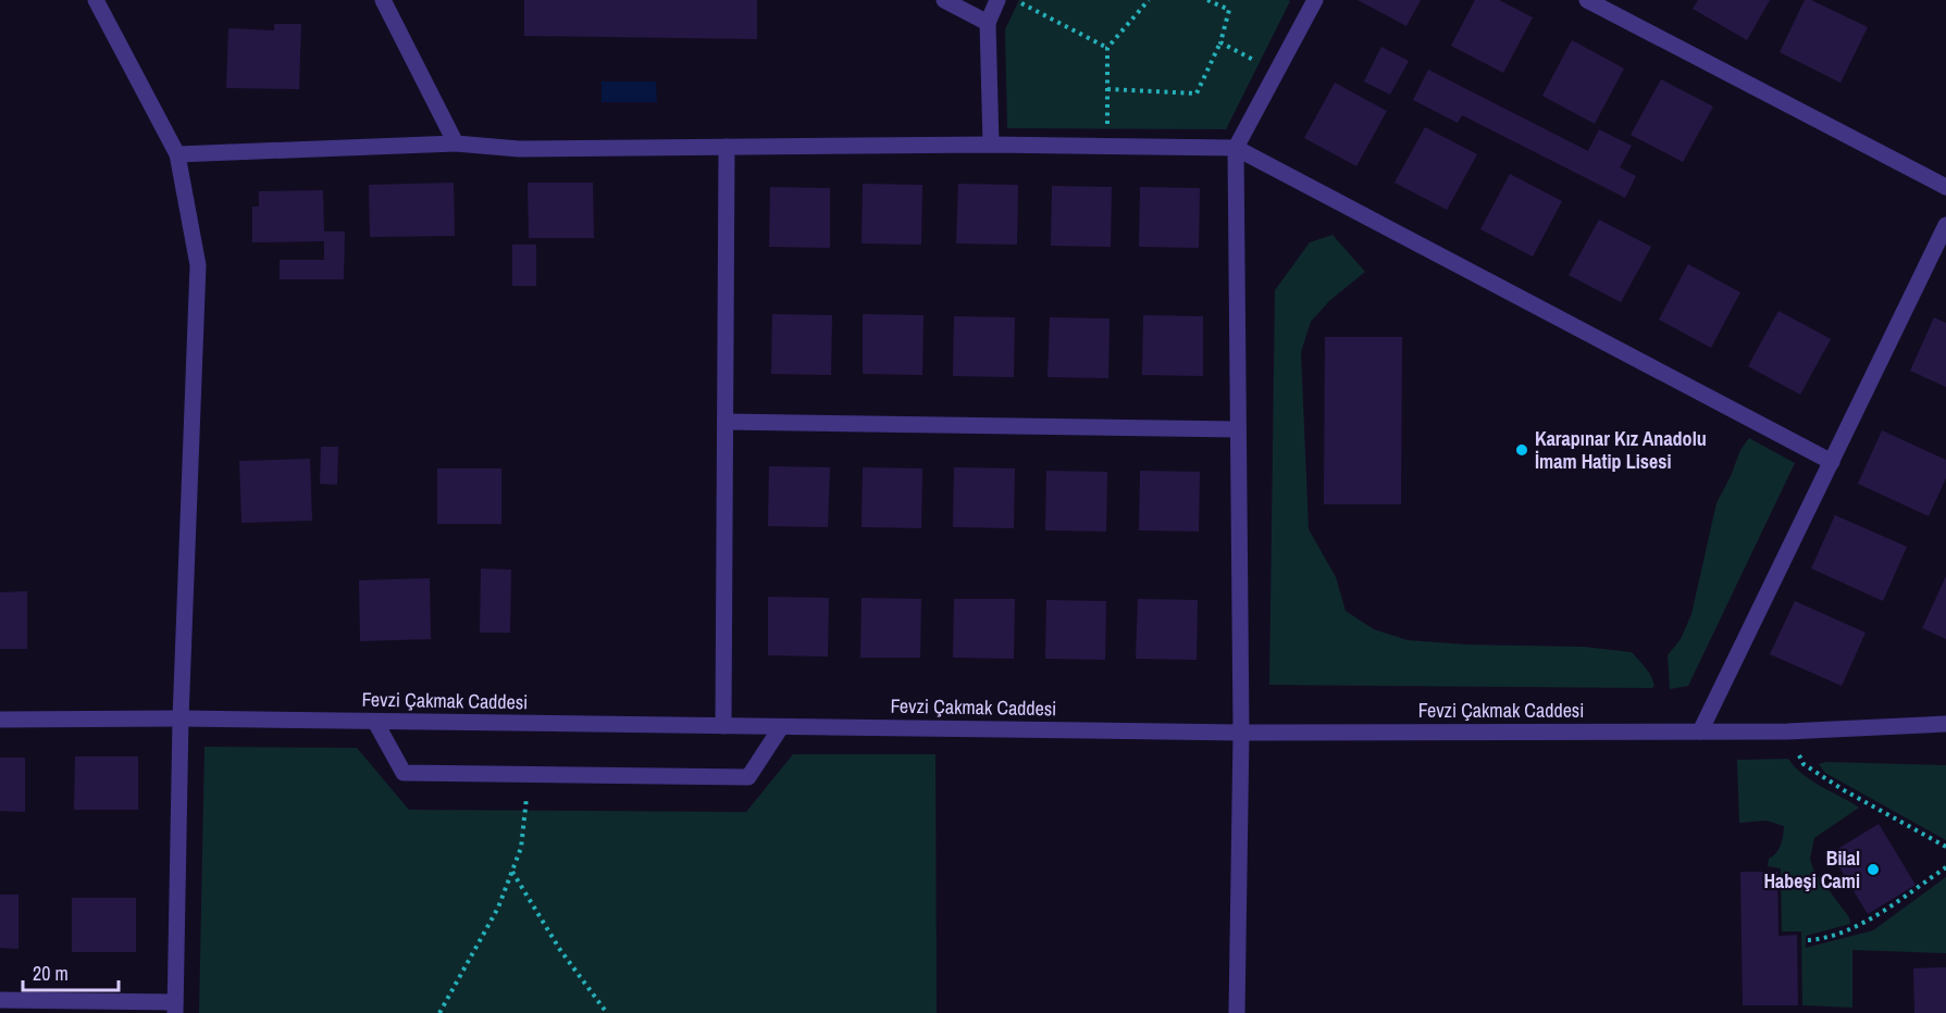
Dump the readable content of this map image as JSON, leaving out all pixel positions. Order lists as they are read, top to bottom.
{
  "streets": {
    "street": ["Fevzi Çakmak Caddesi"]
  },
  "places": ["Karapınar Kız Anadolu İmam Hatip Lisesi", "Bilal Habeşi Cami"],
  "scale_bar": "20 m"
}
